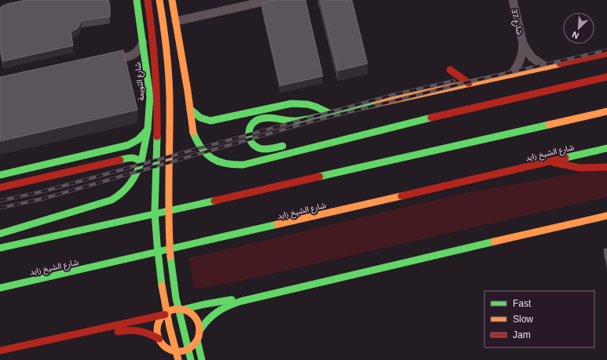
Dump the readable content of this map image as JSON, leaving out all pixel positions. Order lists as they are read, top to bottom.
{
  "streets": {
    "main road": ["شارع الثويمة", "شارع الشيخ زايد"],
    "street": ["شارع 37"]
  },
  "legend": ["Fast", "Slow", "Jam"],
  "north": "bottom left"
}
